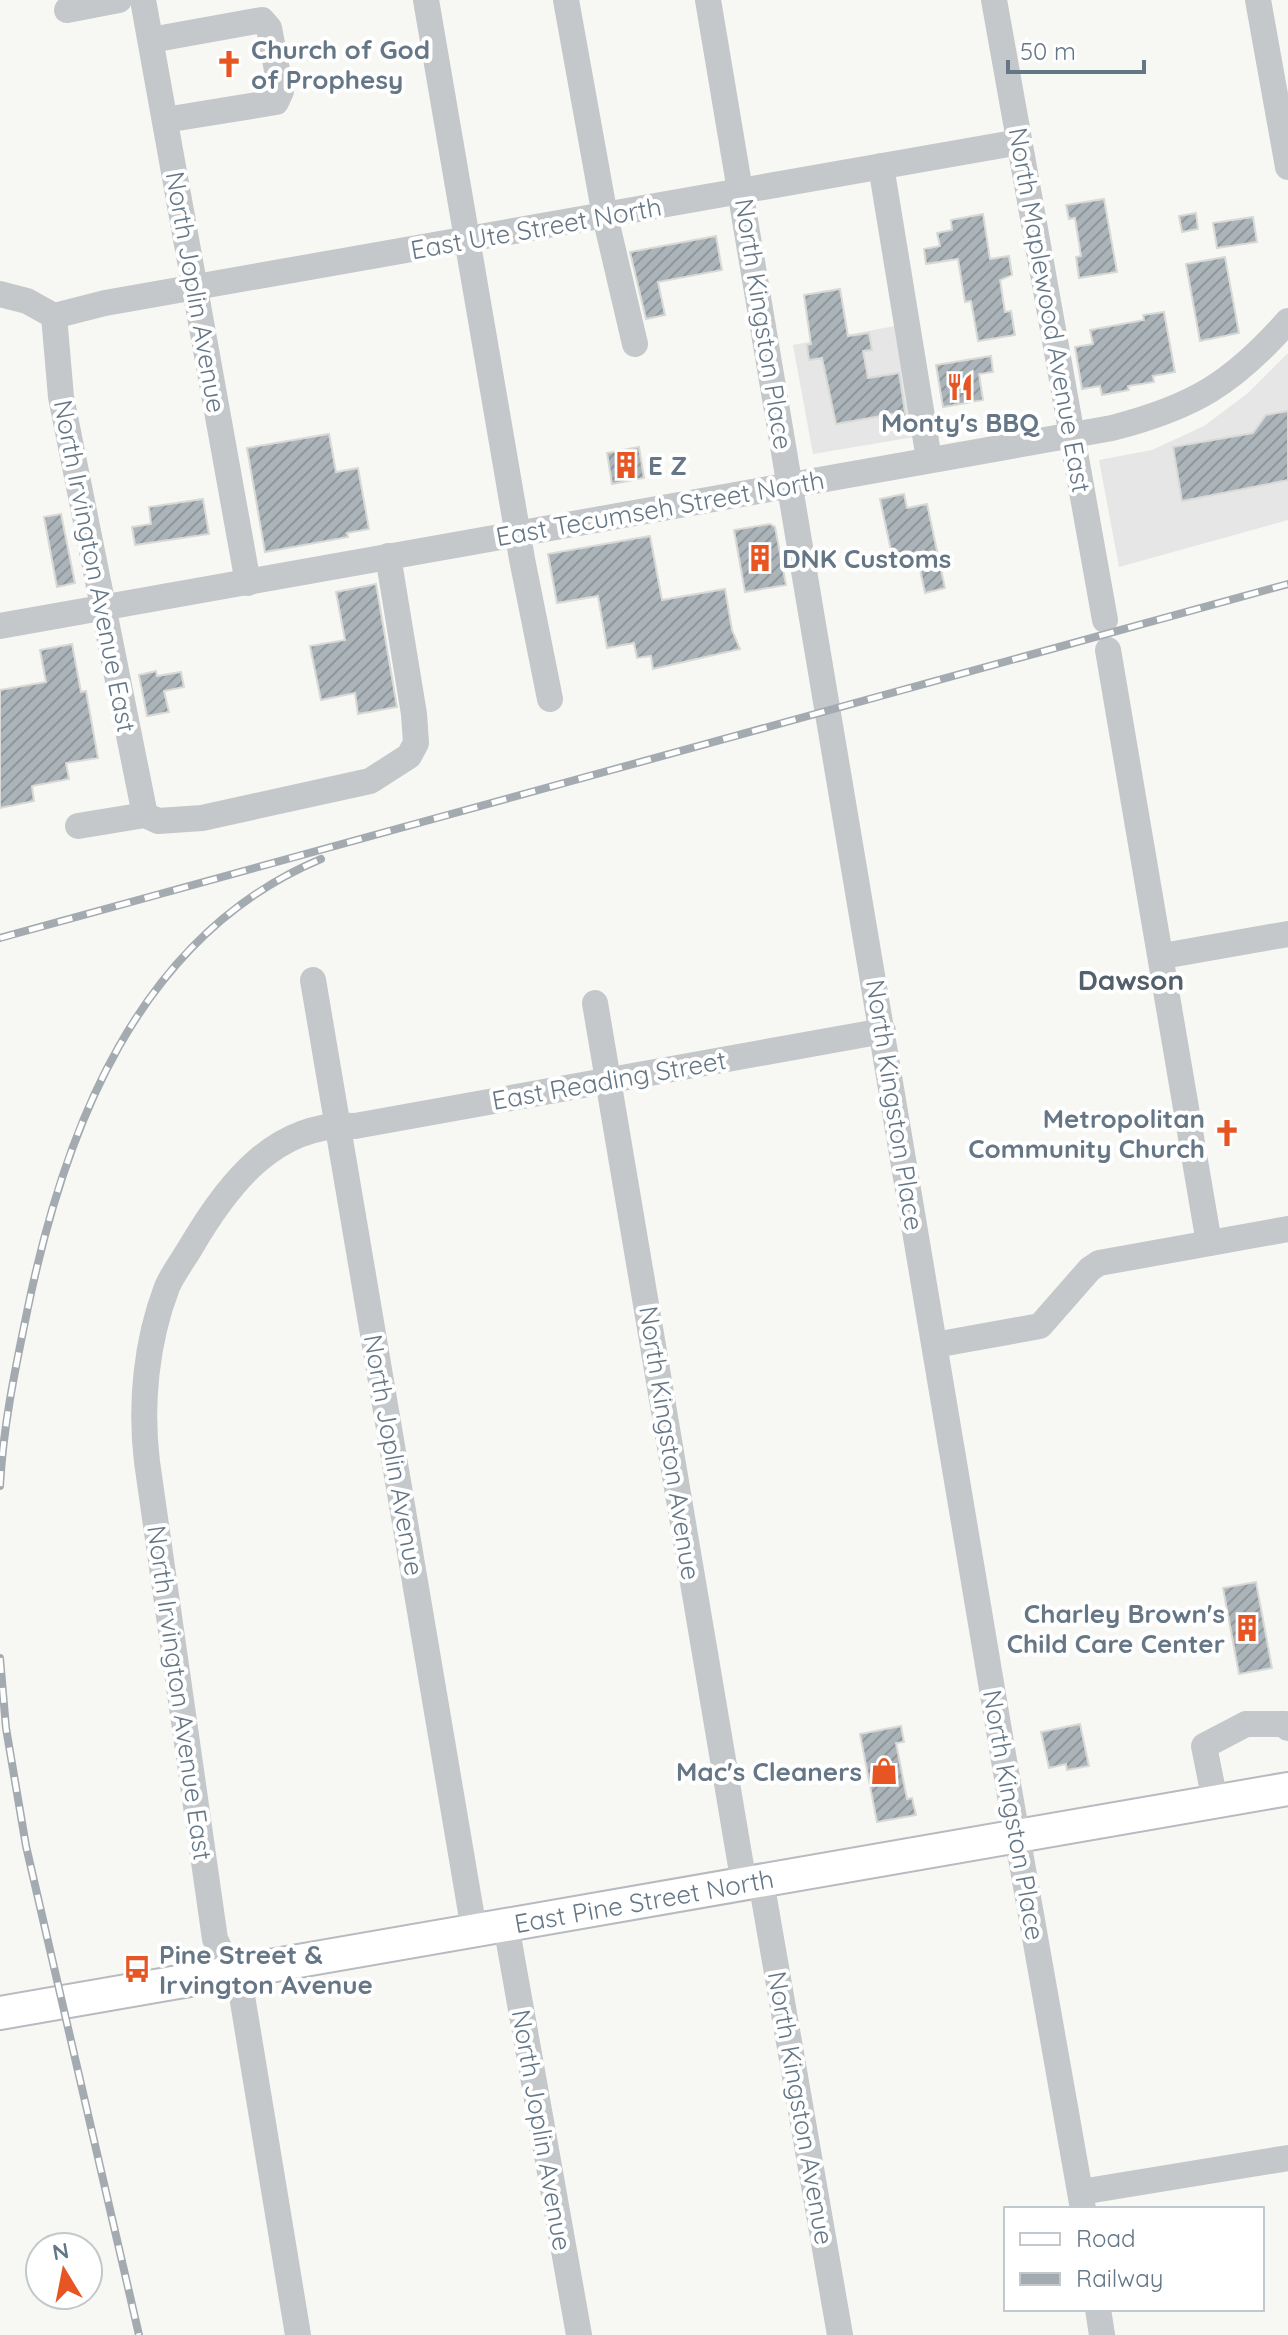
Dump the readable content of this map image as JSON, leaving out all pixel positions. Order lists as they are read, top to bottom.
{
  "streets": {
    "main road": ["East Pine Street North"],
    "street": [
      "East Ute Street North",
      "North Joplin Avenue",
      "North Maplewood Avenue East",
      "North Kingston Place",
      "East Tecumseh Street North",
      "North Irvington Avenue East",
      "East Reading Street",
      "North Kingston Avenue"
    ]
  },
  "crossings": [
    ["East Ute Street North", "North Joplin Avenue"],
    ["East Ute Street North", "North Maplewood Avenue East"],
    ["East Ute Street North", "North Kingston Place"],
    ["East Ute Street North", "North Irvington Avenue East"],
    ["North Joplin Avenue", "East Tecumseh Street North"],
    ["North Joplin Avenue", "North Irvington Avenue East"],
    ["North Joplin Avenue", "East Reading Street"],
    ["North Joplin Avenue", "East Pine Street North"],
    ["North Maplewood Avenue East", "East Tecumseh Street North"],
    ["North Kingston Place", "East Tecumseh Street North"],
    ["North Kingston Place", "East Reading Street"],
    ["North Kingston Place", "East Pine Street North"],
    ["East Tecumseh Street North", "North Irvington Avenue East"],
    ["North Irvington Avenue East", "East Reading Street"],
    ["North Irvington Avenue East", "East Pine Street North"],
    ["East Reading Street", "North Kingston Avenue"],
    ["North Kingston Avenue", "East Pine Street North"]
  ],
  "districts": ["Dawson"],
  "places": {
    "church": ["Church of God of Prophesy", "Metropolitan Community Church"],
    "restaurant": ["Monty's BBQ"],
    "building": ["E Z", "DNK Customs", "Charley Brown's Child Care Center"],
    "shop": ["Mac's Cleaners"],
    "bus stop": ["Pine Street & Irvington Avenue"]
  },
  "legend": ["Road", "Railway"],
  "scale_bar": "50 m",
  "north": "top"
}
